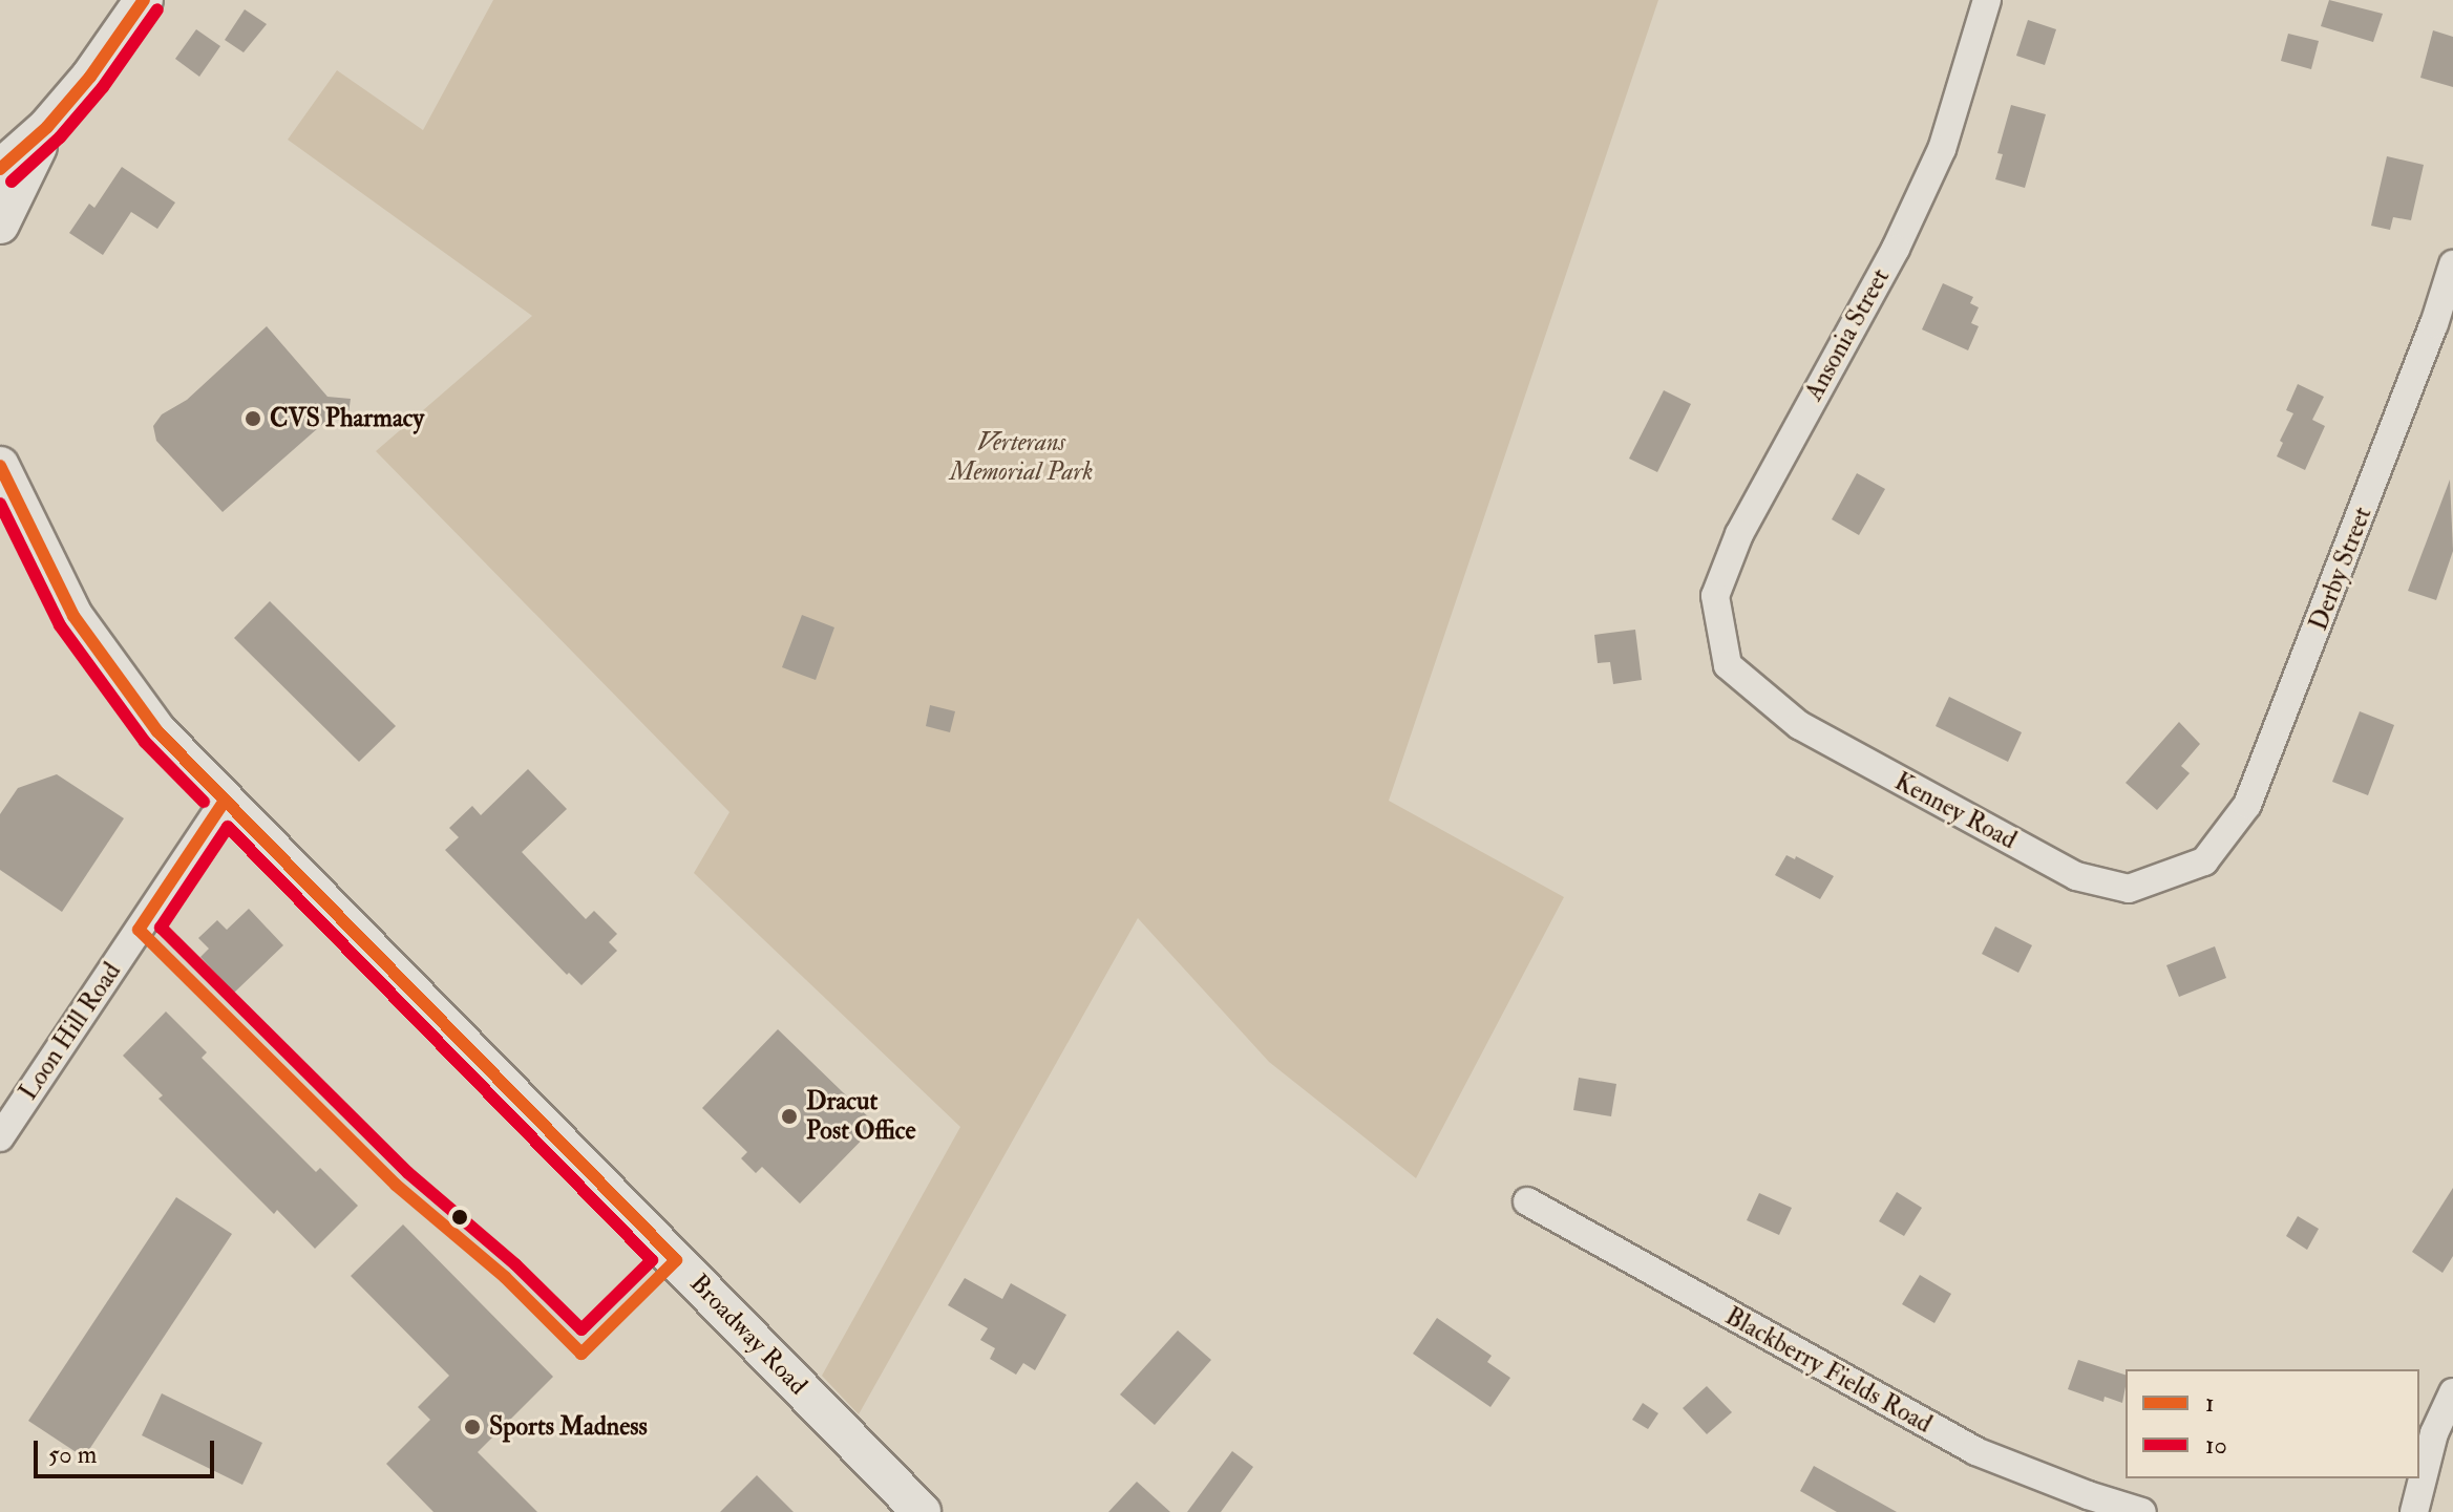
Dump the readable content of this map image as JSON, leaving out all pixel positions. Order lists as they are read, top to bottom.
{
  "streets": {
    "main road": ["Broadway Road"],
    "street": [
      "Ansonia Street",
      "Derby Street",
      "Kenney Road",
      "Loon Hill Road",
      "Blackberry Fields Road"
    ]
  },
  "crossings": [
    ["Ansonia Street", "Kenney Road"],
    ["Derby Street", "Kenney Road"],
    ["Loon Hill Road", "Broadway Road"]
  ],
  "parks": ["Verterans Memorial Park"],
  "places": ["CVS Pharmacy", "Dracut Post Office", "Sports Madness"],
  "lines": ["transit line 1", "transit line 10"],
  "legend": ["1", "10"],
  "scale_bar": "50 m"
}
